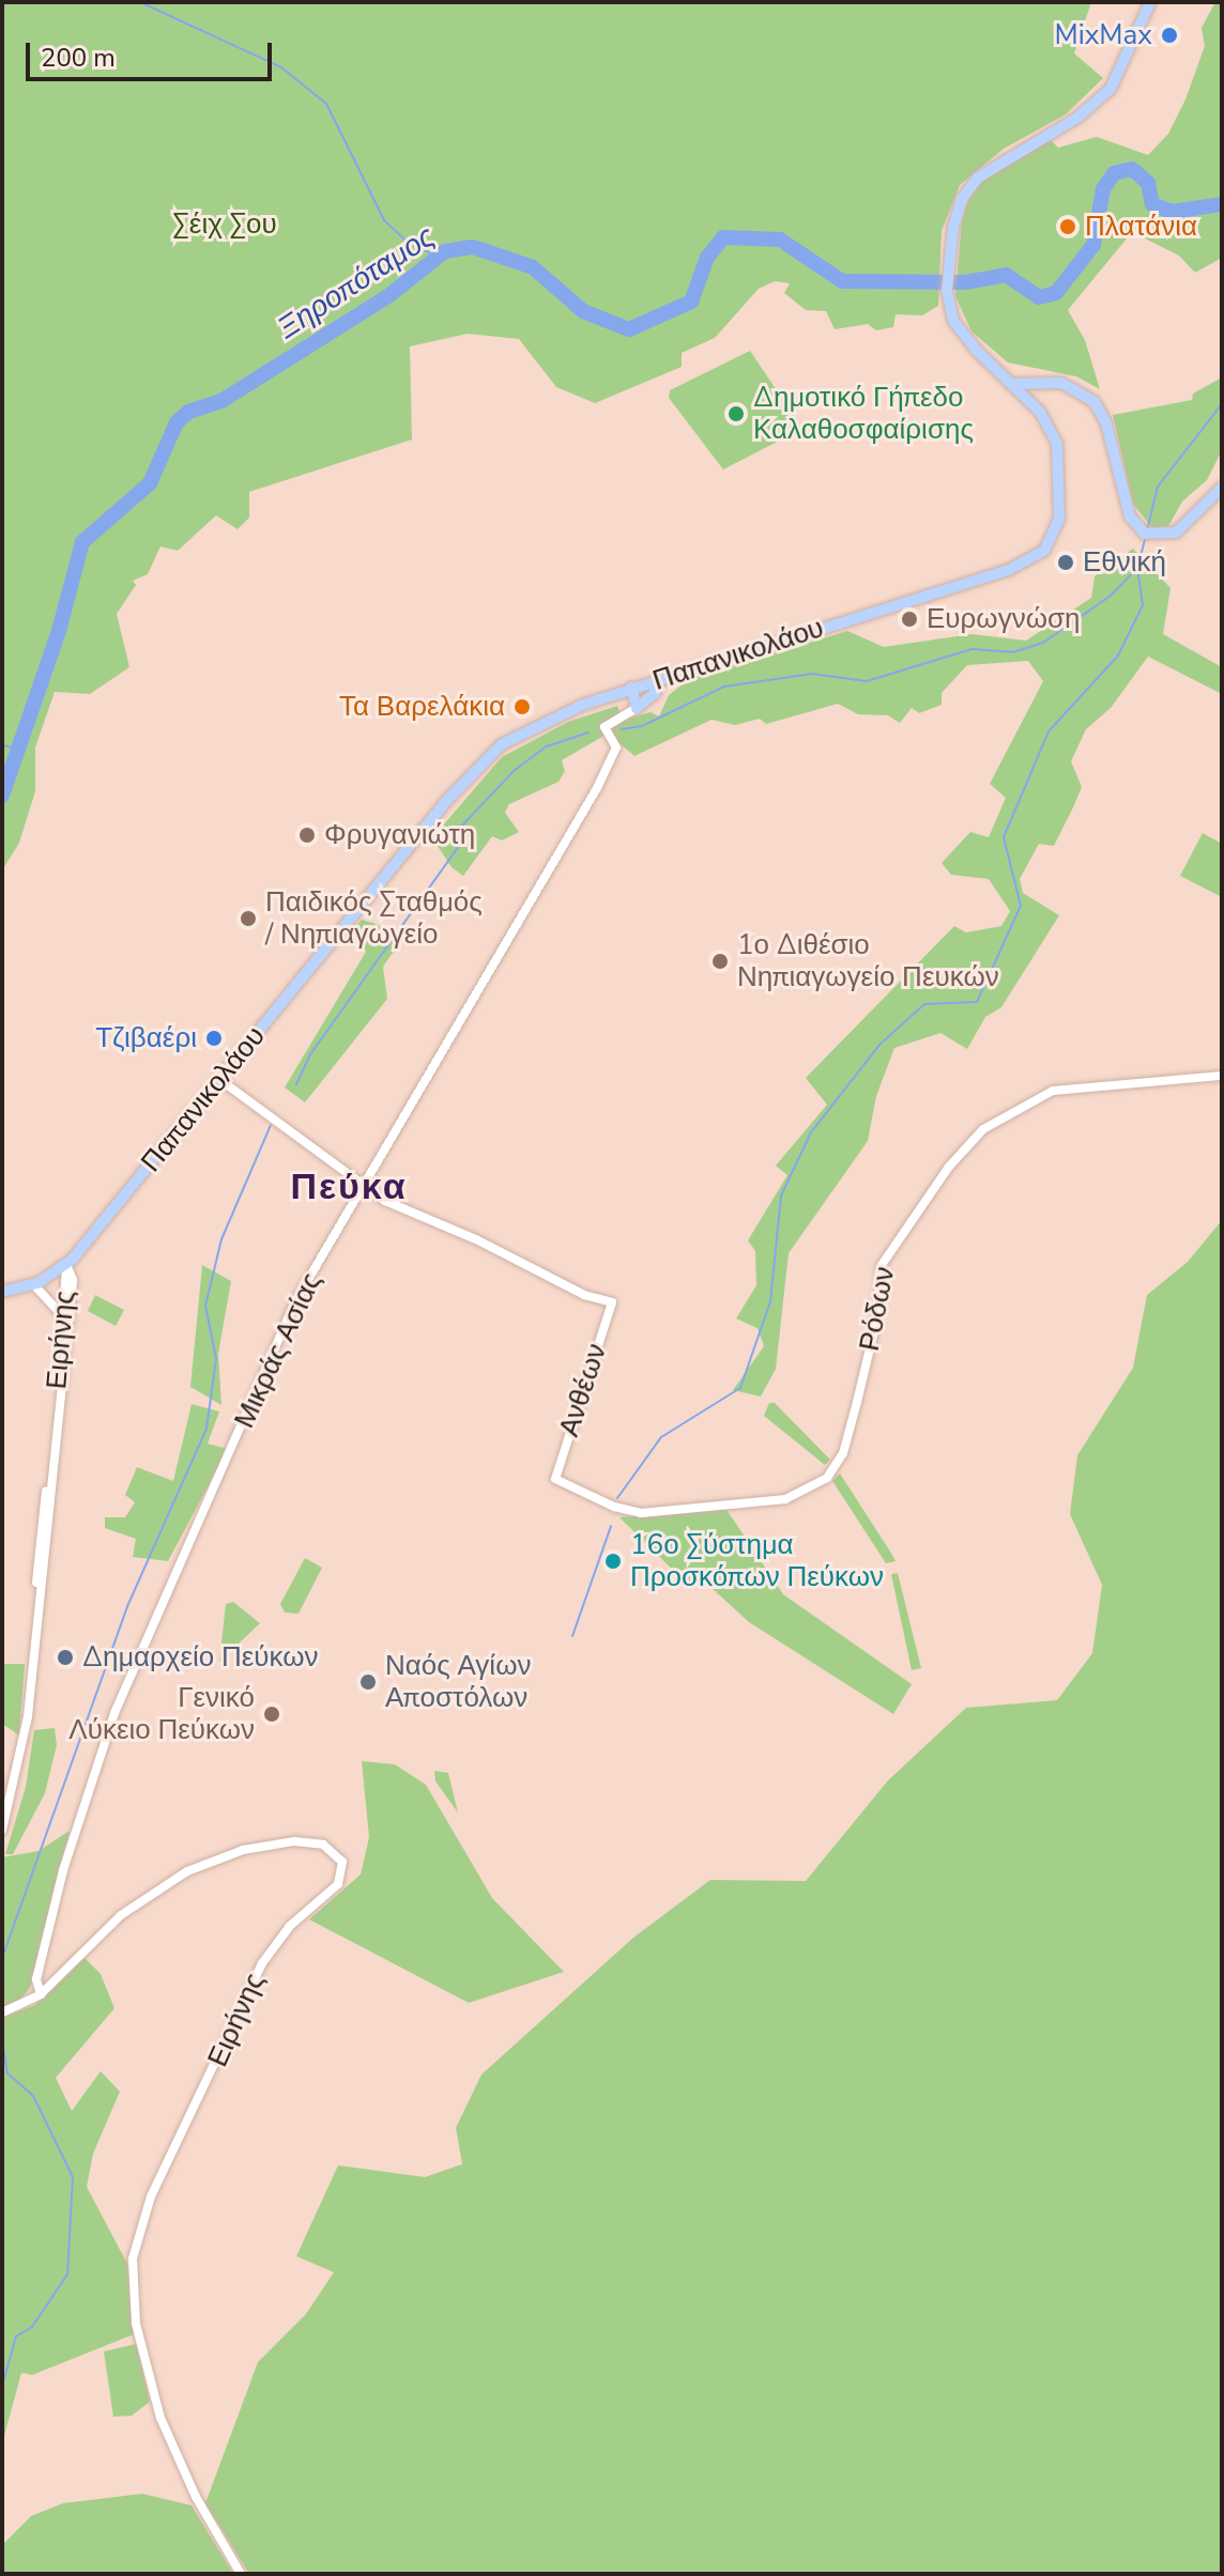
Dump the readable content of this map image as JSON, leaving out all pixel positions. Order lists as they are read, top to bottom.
{
  "streets": {
    "main road": ["Παπανικολάου"],
    "street": [
      "Ρόδων",
      "Ειρήνης",
      "Μικράς Ασίας",
      "Ανθέων"
    ]
  },
  "crossings": [
    ["Παπανικολάου", "Ειρήνης"],
    ["Ρόδων", "Ανθέων"],
    ["Ειρήνης", "Μικράς Ασίας"],
    ["Μικράς Ασίας", "Ανθέων"]
  ],
  "districts": ["Πεύκα"],
  "water": ["Ξηροπόταμος"],
  "parks": ["Σέιχ Σου"],
  "places": [
    "MixMax",
    "Πλατάνια",
    "Δημοτικό Γήπεδο Καλαθοσφαίρισης",
    "Εθνική",
    "Ευρωγνώση",
    "Τα Βαρελάκια",
    "Φρυγανιώτη",
    "Παιδικός Σταθμός / Νηπιαγωγείο",
    "1ο Διθέσιο Νηπιαγωγείο Πευκών",
    "Τζιβαέρι",
    "16ο Σύστημα Προσκόπων Πεύκων",
    "Δημαρχείο Πεύκων",
    "Ναός Αγίων Αποστόλων",
    "Γενικό Λύκειο Πεύκων"
  ],
  "scale_bar": "200 m"
}
